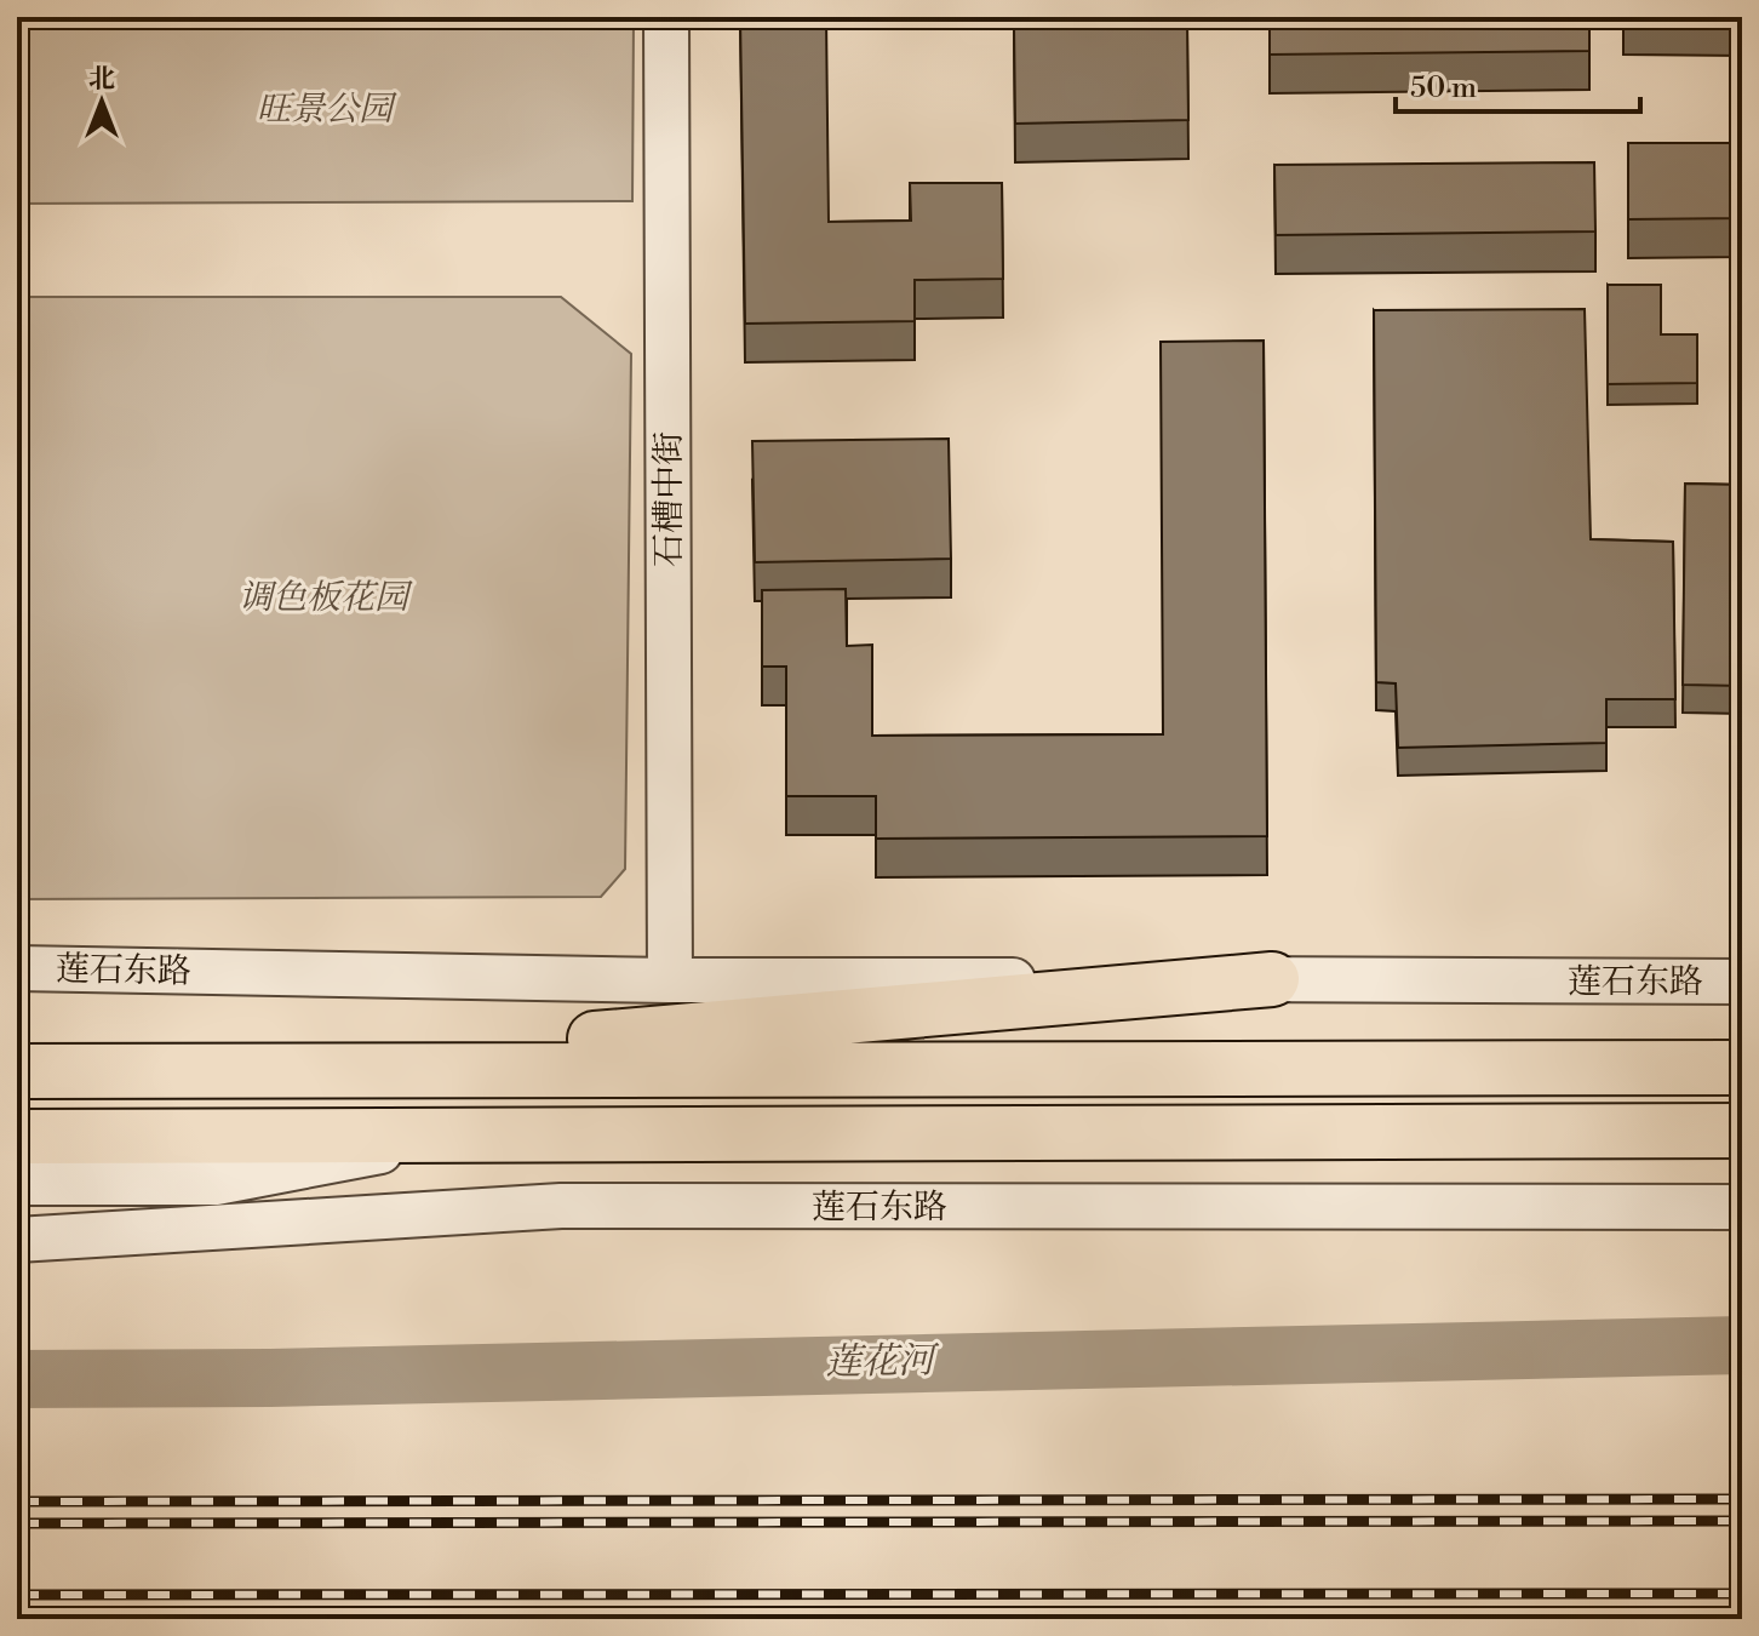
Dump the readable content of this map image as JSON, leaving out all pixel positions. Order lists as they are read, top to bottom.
{
  "streets": {
    "street": ["石槽中街", "莲石东路"]
  },
  "crossings": [
    ["石槽中街", "莲石东路"]
  ],
  "water": ["莲花河"],
  "parks": ["旺景公园", "调色板花园"],
  "scale_bar": "50 m",
  "north": "top"
}
